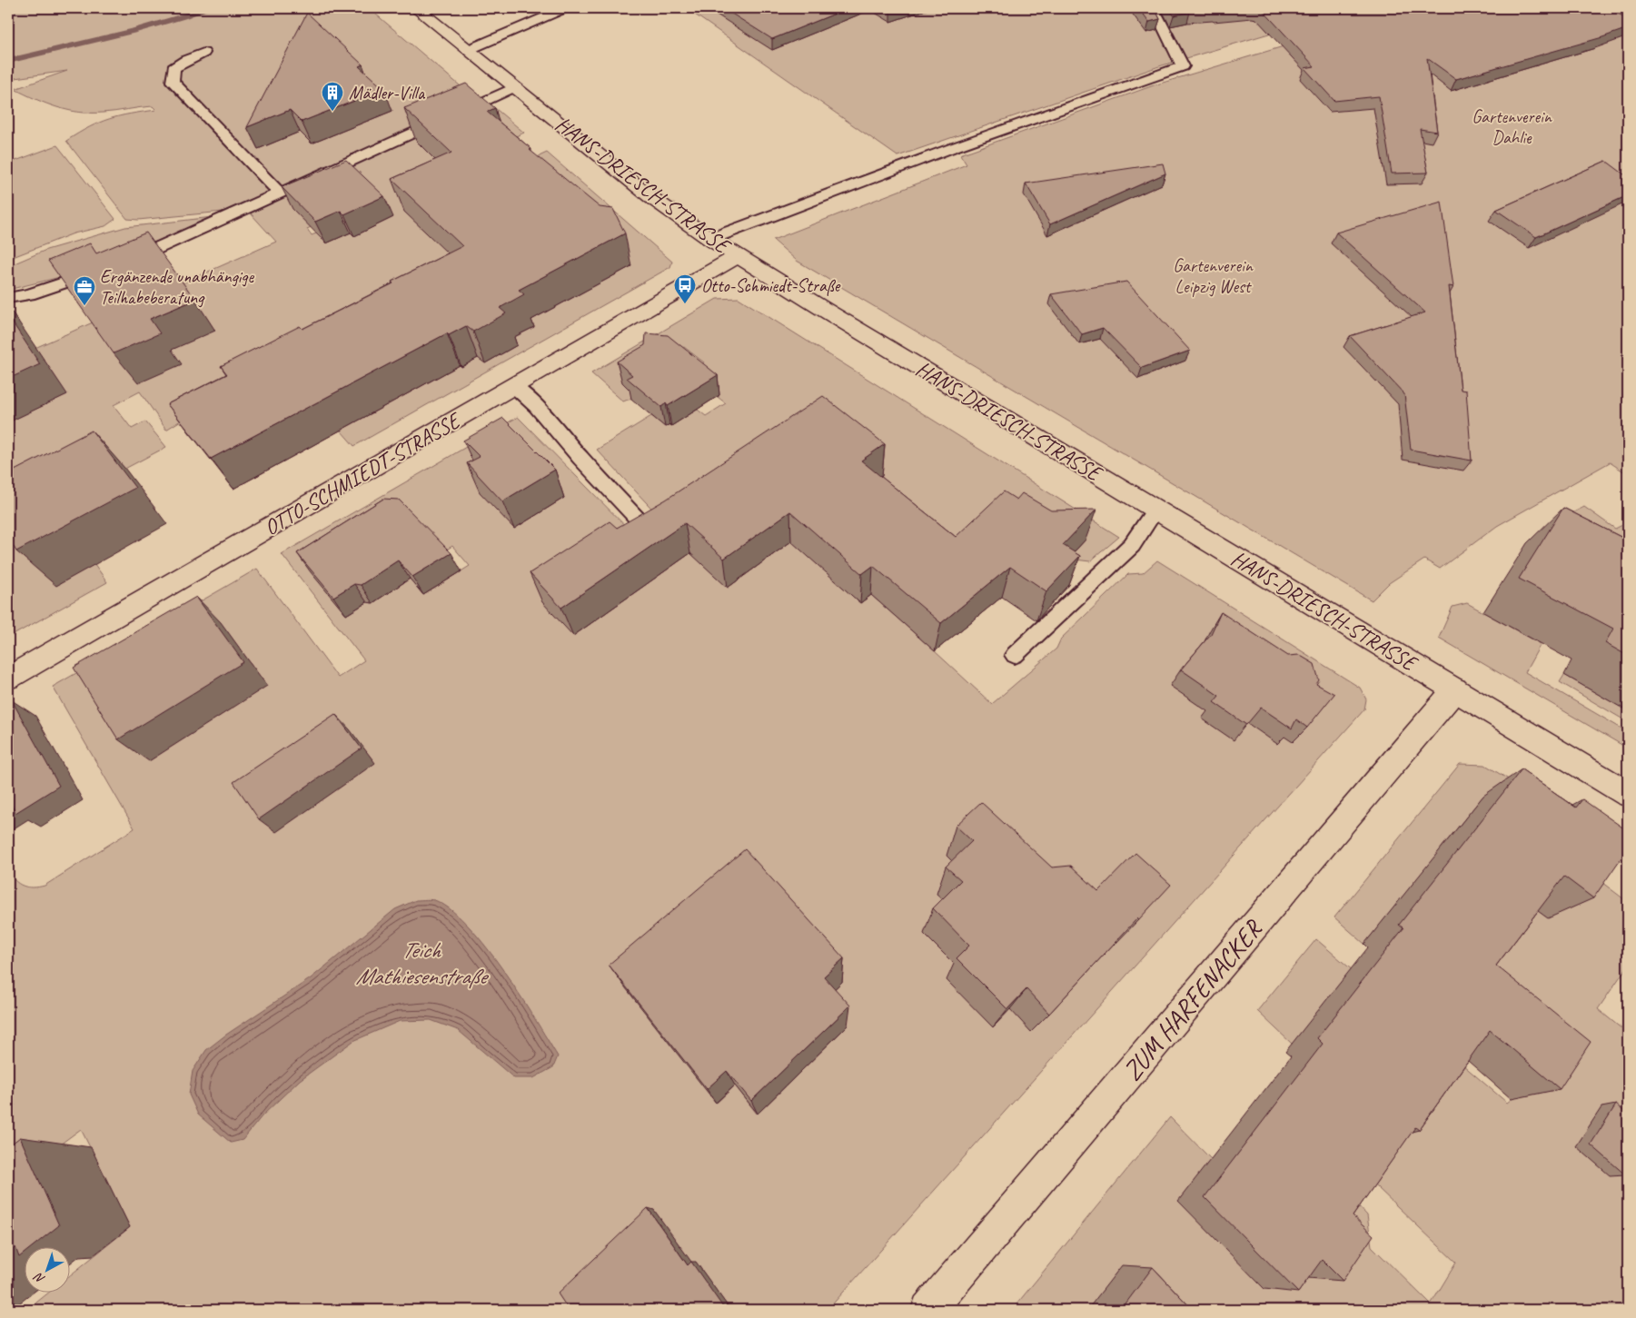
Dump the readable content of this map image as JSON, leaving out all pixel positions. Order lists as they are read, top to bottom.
{
  "streets": {
    "main road": ["HANS-DRIESCH-STRASSE", "OTTO-SCHMIEDT-STRASSE", "ZUM HARFENACKER"]
  },
  "crossings": [
    ["HANS-DRIESCH-STRASSE", "OTTO-SCHMIEDT-STRASSE"],
    ["HANS-DRIESCH-STRASSE", "ZUM HARFENACKER"]
  ],
  "water": ["Teich Mathiesenstraße"],
  "parks": ["Gartenverein Dahlie", "Gartenverein Leipzig West"],
  "places": {
    "building": ["Mädler-Villa"],
    "bus stop": ["Otto-Schmiedt-Straße"],
    "office": ["Ergänzende unabhängige Teilhabeberatung"]
  },
  "north": "bottom left"
}
